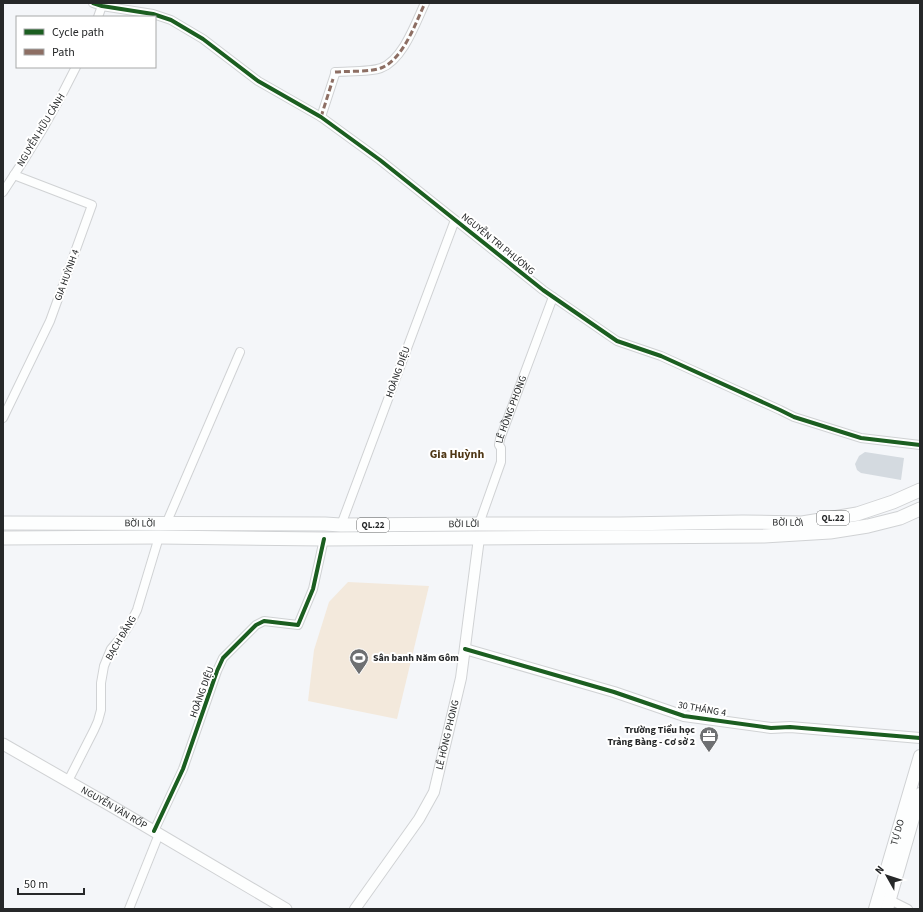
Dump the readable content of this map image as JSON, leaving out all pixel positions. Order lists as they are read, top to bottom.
{
  "streets": {
    "highway": ["QL.22", "BỜI LỜI"],
    "main road": ["NGUYỄN VĂN RỐP", "TỰ DO"],
    "street": [
      "NGUYỄN HỮU CẢNH",
      "NGUYỄN TRI PHƯƠNG",
      "GIA HUỲNH 4",
      "HOÀNG DIỆU",
      "LÊ HỒNG PHONG",
      "BẠCH ĐẰNG",
      "30 THÁNG 4"
    ]
  },
  "crossings": [
    ["NGUYỄN HỮU CẢNH", "GIA HUỲNH 4"],
    ["NGUYỄN TRI PHƯƠNG", "HOÀNG DIỆU"],
    ["NGUYỄN TRI PHƯƠNG", "LÊ HỒNG PHONG"],
    ["HOÀNG DIỆU", "BỜI LỜI"],
    ["HOÀNG DIỆU", "NGUYỄN VĂN RỐP"],
    ["LÊ HỒNG PHONG", "BỜI LỜI"],
    ["LÊ HỒNG PHONG", "30 THÁNG 4"],
    ["BỜI LỜI", "BẠCH ĐẰNG"],
    ["BẠCH ĐẰNG", "NGUYỄN VĂN RỐP"]
  ],
  "districts": ["Gia Huỳnh"],
  "places": {
    "sports": ["Sân banh Năm Gôm"],
    "office": ["Trường Tiểu học Trảng Bàng - Cơ sở 2"]
  },
  "legend": ["Cycle path", "Path"],
  "scale_bar": "50 m",
  "north": "top left"
}
